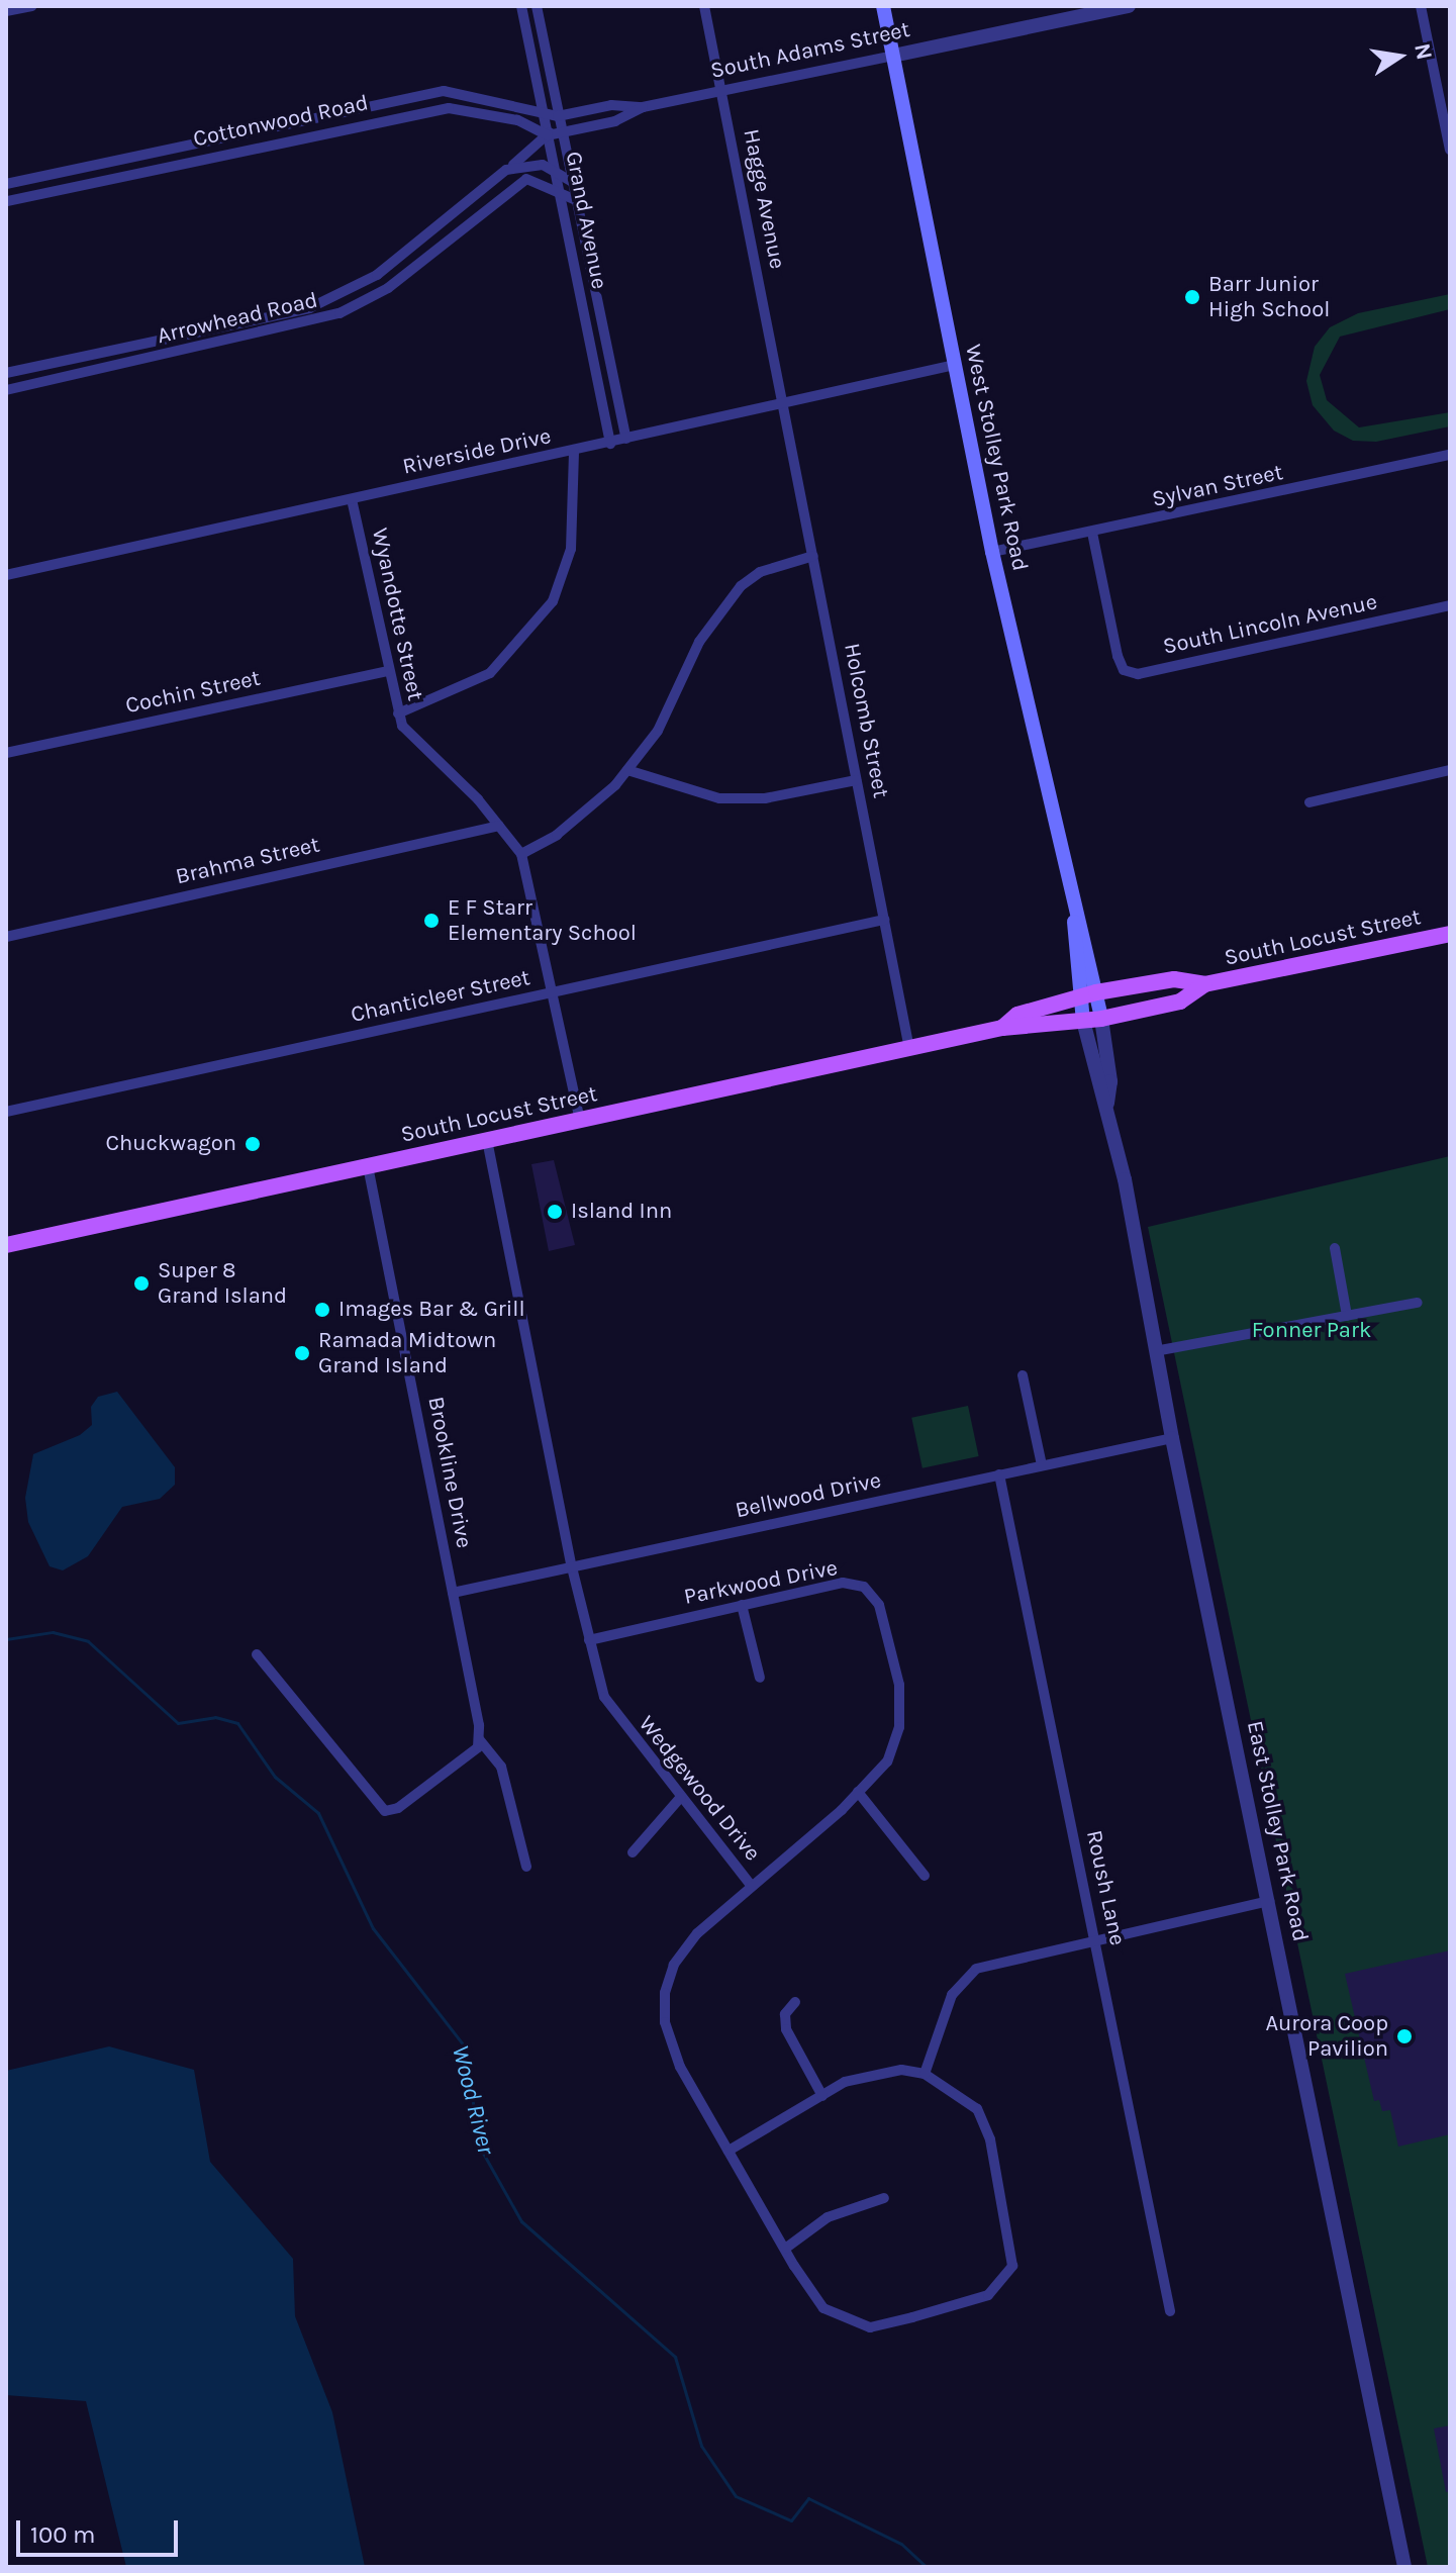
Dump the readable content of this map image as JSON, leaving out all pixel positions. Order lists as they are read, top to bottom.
{
  "streets": {
    "main road": ["West Stolley Park Road", "South Locust Street"],
    "street": [
      "South Adams Street",
      "Cottonwood Road",
      "Hagge Avenue",
      "Grand Avenue",
      "Arrowhead Road",
      "Riverside Drive",
      "Sylvan Street",
      "Wyandotte Street",
      "South Lincoln Avenue",
      "Cochin Street",
      "Holcomb Street",
      "Brahma Street",
      "Chanticleer Street",
      "Brookline Drive",
      "Bellwood Drive",
      "Parkwood Drive",
      "Wedgewood Drive",
      "East Stolley Park Road",
      "Roush Lane"
    ]
  },
  "crossings": [
    ["South Adams Street", "Hagge Avenue"],
    ["South Adams Street", "West Stolley Park Road"],
    ["Cottonwood Road", "Grand Avenue"],
    ["Cottonwood Road", "Arrowhead Road"],
    ["Hagge Avenue", "Riverside Drive"],
    ["Hagge Avenue", "Holcomb Street"],
    ["Grand Avenue", "Arrowhead Road"],
    ["Grand Avenue", "Riverside Drive"],
    ["Riverside Drive", "West Stolley Park Road"],
    ["Riverside Drive", "Wyandotte Street"],
    ["Riverside Drive", "Holcomb Street"],
    ["West Stolley Park Road", "Sylvan Street"],
    ["West Stolley Park Road", "South Locust Street"],
    ["West Stolley Park Road", "East Stolley Park Road"],
    ["Sylvan Street", "South Lincoln Avenue"],
    ["Wyandotte Street", "Cochin Street"],
    ["Wyandotte Street", "Brahma Street"],
    ["Wyandotte Street", "South Locust Street"],
    ["Wyandotte Street", "Chanticleer Street"],
    ["Holcomb Street", "South Locust Street"],
    ["Holcomb Street", "Chanticleer Street"],
    ["South Locust Street", "Brookline Drive"],
    ["South Locust Street", "Wedgewood Drive"],
    ["South Locust Street", "East Stolley Park Road"],
    ["Brookline Drive", "Bellwood Drive"],
    ["Bellwood Drive", "Wedgewood Drive"],
    ["Bellwood Drive", "East Stolley Park Road"],
    ["Bellwood Drive", "Roush Lane"],
    ["Parkwood Drive", "Wedgewood Drive"]
  ],
  "water": ["Wood River"],
  "parks": ["Fonner Park"],
  "places": [
    "Barr Junior High School",
    "E F Starr Elementary School",
    "Chuckwagon",
    "Island Inn",
    "Super 8 Grand Island",
    "Images Bar & Grill",
    "Ramada Midtown Grand Island",
    "Aurora Coop Pavilion"
  ],
  "scale_bar": "100 m",
  "north": "right"
}
